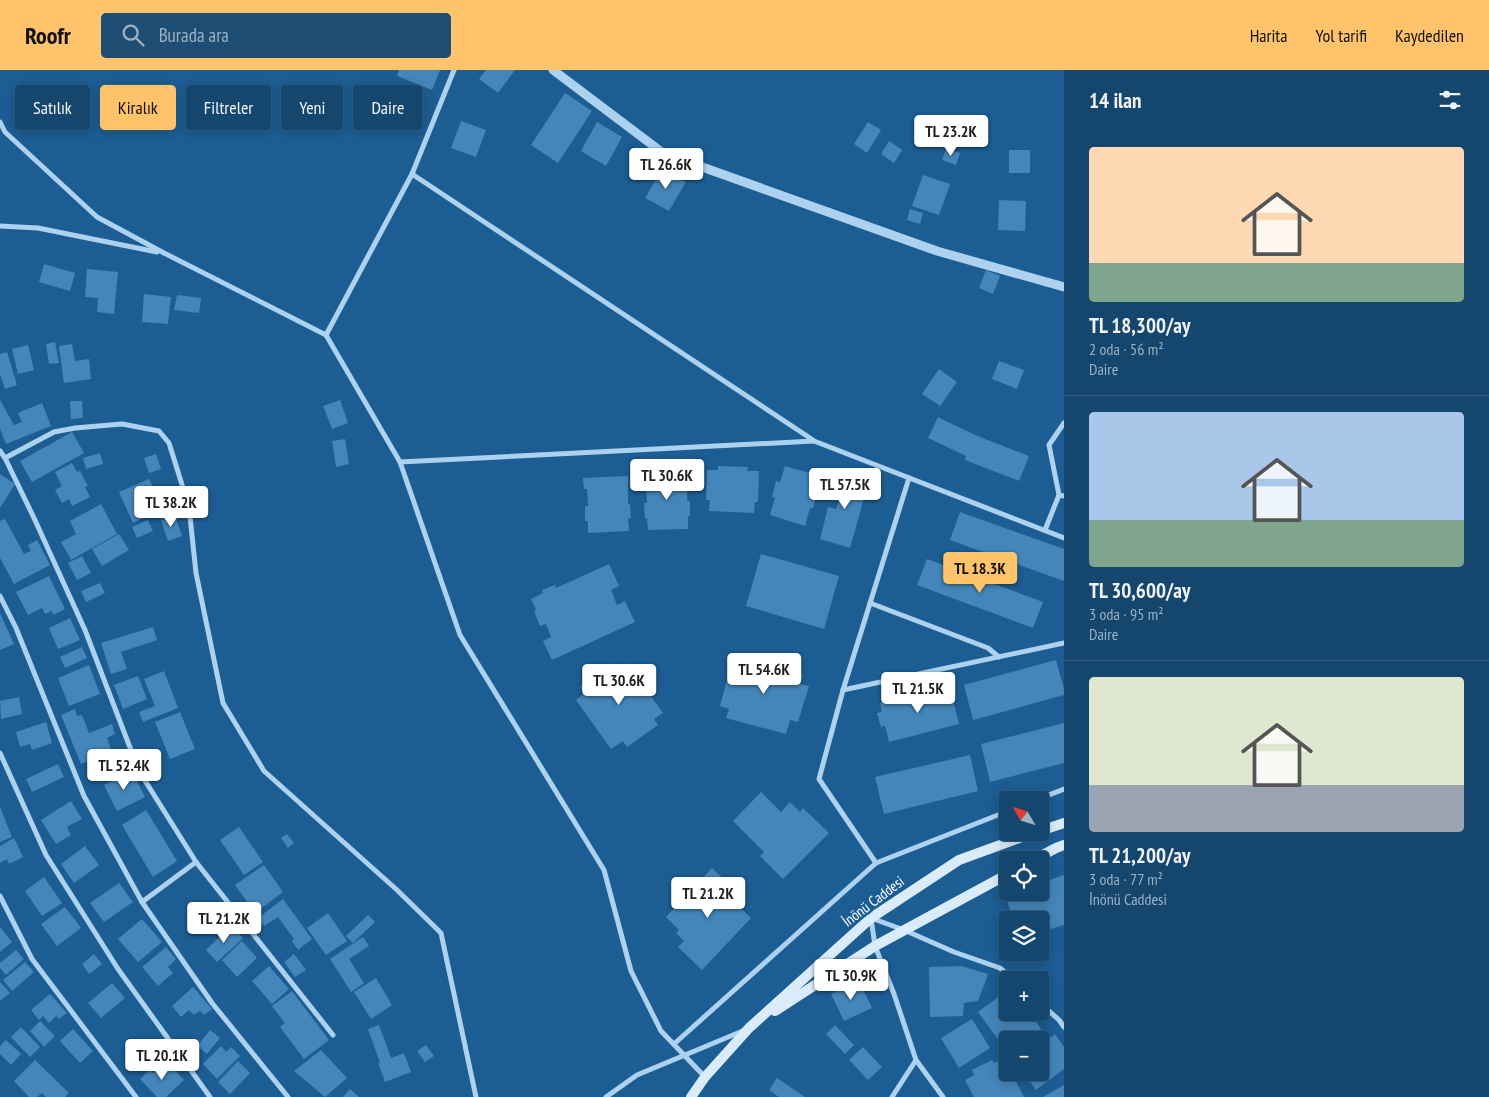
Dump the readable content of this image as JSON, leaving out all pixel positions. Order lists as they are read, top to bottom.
{
  "streets": {
    "main road": ["İnönü Caddesi"]
  },
  "north": "top left",
  "page": {
    "header": "Roofr",
    "search": "Burada ara",
    "nav": ["Harita", "Yol tarifi", "Kaydedilen"],
    "heading": "14 ilan",
    "chip": [
      "Satılık",
      "Kiralık",
      "Filtreler",
      "Yeni",
      "Daire"
    ],
    "price": [
      "TL 23.2K",
      "TL 26.6K",
      "TL 30.6K",
      "TL 57.5K",
      "TL 38.2K",
      "TL 18.3K",
      "TL 54.6K",
      "TL 30.6K",
      "TL 21.5K",
      "TL 52.4K",
      "TL 21.2K",
      "TL 21.2K",
      "TL 30.9K",
      "TL 20.1K"
    ],
    "list": [
      {
        "name": "TL 18,300/ay",
        "note": "2 oda · 56 m² · Daire"
      },
      {
        "name": "TL 30,600/ay",
        "note": "3 oda · 95 m² · Daire"
      },
      {
        "name": "TL 21,200/ay",
        "note": "3 oda · 77 m² · İnönü Caddesi"
      }
    ],
    "map_buttons": ["+", "−"]
  }
}
